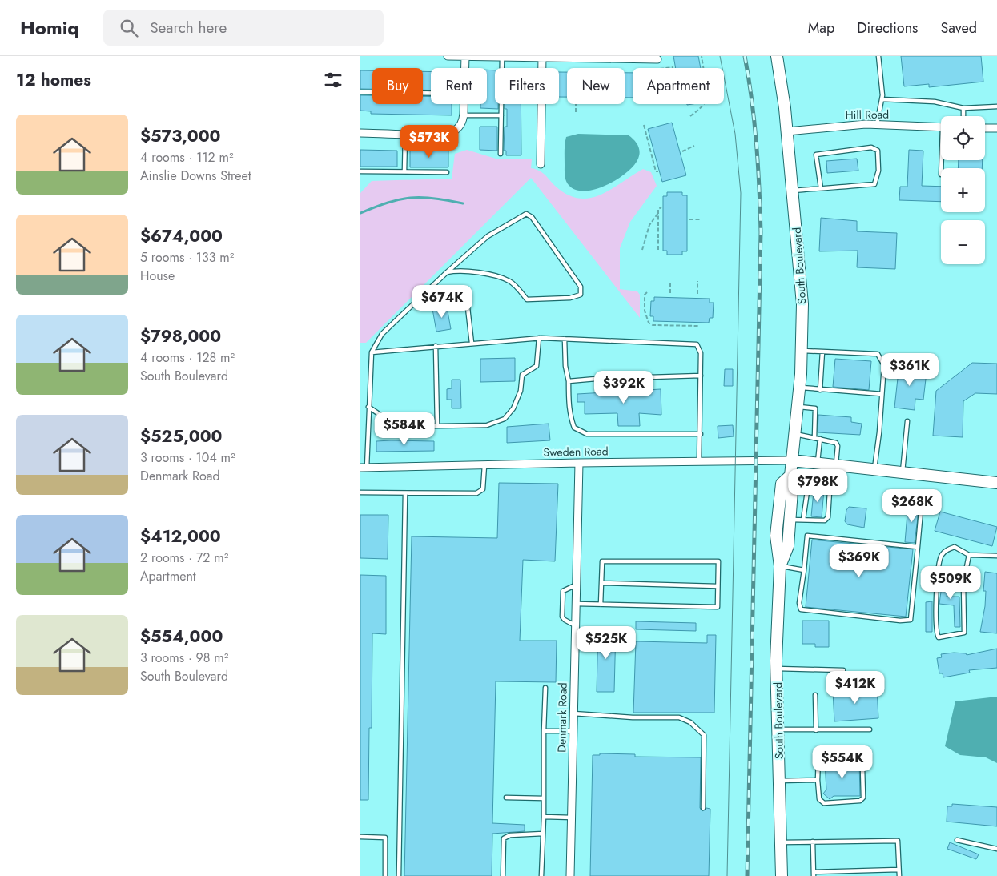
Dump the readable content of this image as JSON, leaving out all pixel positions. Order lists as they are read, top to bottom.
{
  "streets": {
    "main road": ["South Boulevard"],
    "street": ["Hill Road", "Sweden Road", "Denmark Road"]
  },
  "crossings": [
    ["Hill Road", "South Boulevard"],
    ["South Boulevard", "Sweden Road"],
    ["Sweden Road", "Denmark Road"]
  ],
  "page": {
    "header": "Homiq",
    "search": "Search here",
    "nav": ["Map", "Directions", "Saved"],
    "heading": "12 homes",
    "chip": [
      "Buy",
      "Rent",
      "Filters",
      "New",
      "Apartment"
    ],
    "list": [
      {
        "name": "$573,000",
        "note": "4 rooms · 112 m² · Ainslie Downs Street"
      },
      {
        "name": "$674,000",
        "note": "5 rooms · 133 m² · House"
      },
      {
        "name": "$798,000",
        "note": "4 rooms · 128 m² · South Boulevard"
      },
      {
        "name": "$525,000",
        "note": "3 rooms · 104 m² · Denmark Road"
      },
      {
        "name": "$412,000",
        "note": "2 rooms · 72 m² · Apartment"
      },
      {
        "name": "$554,000",
        "note": "3 rooms · 98 m² · South Boulevard"
      }
    ],
    "map_buttons": ["+", "−"],
    "price": [
      "$573K",
      "$674K",
      "$361K",
      "$392K",
      "$584K",
      "$798K",
      "$268K",
      "$369K",
      "$509K",
      "$525K",
      "$412K",
      "$554K"
    ]
  }
}
